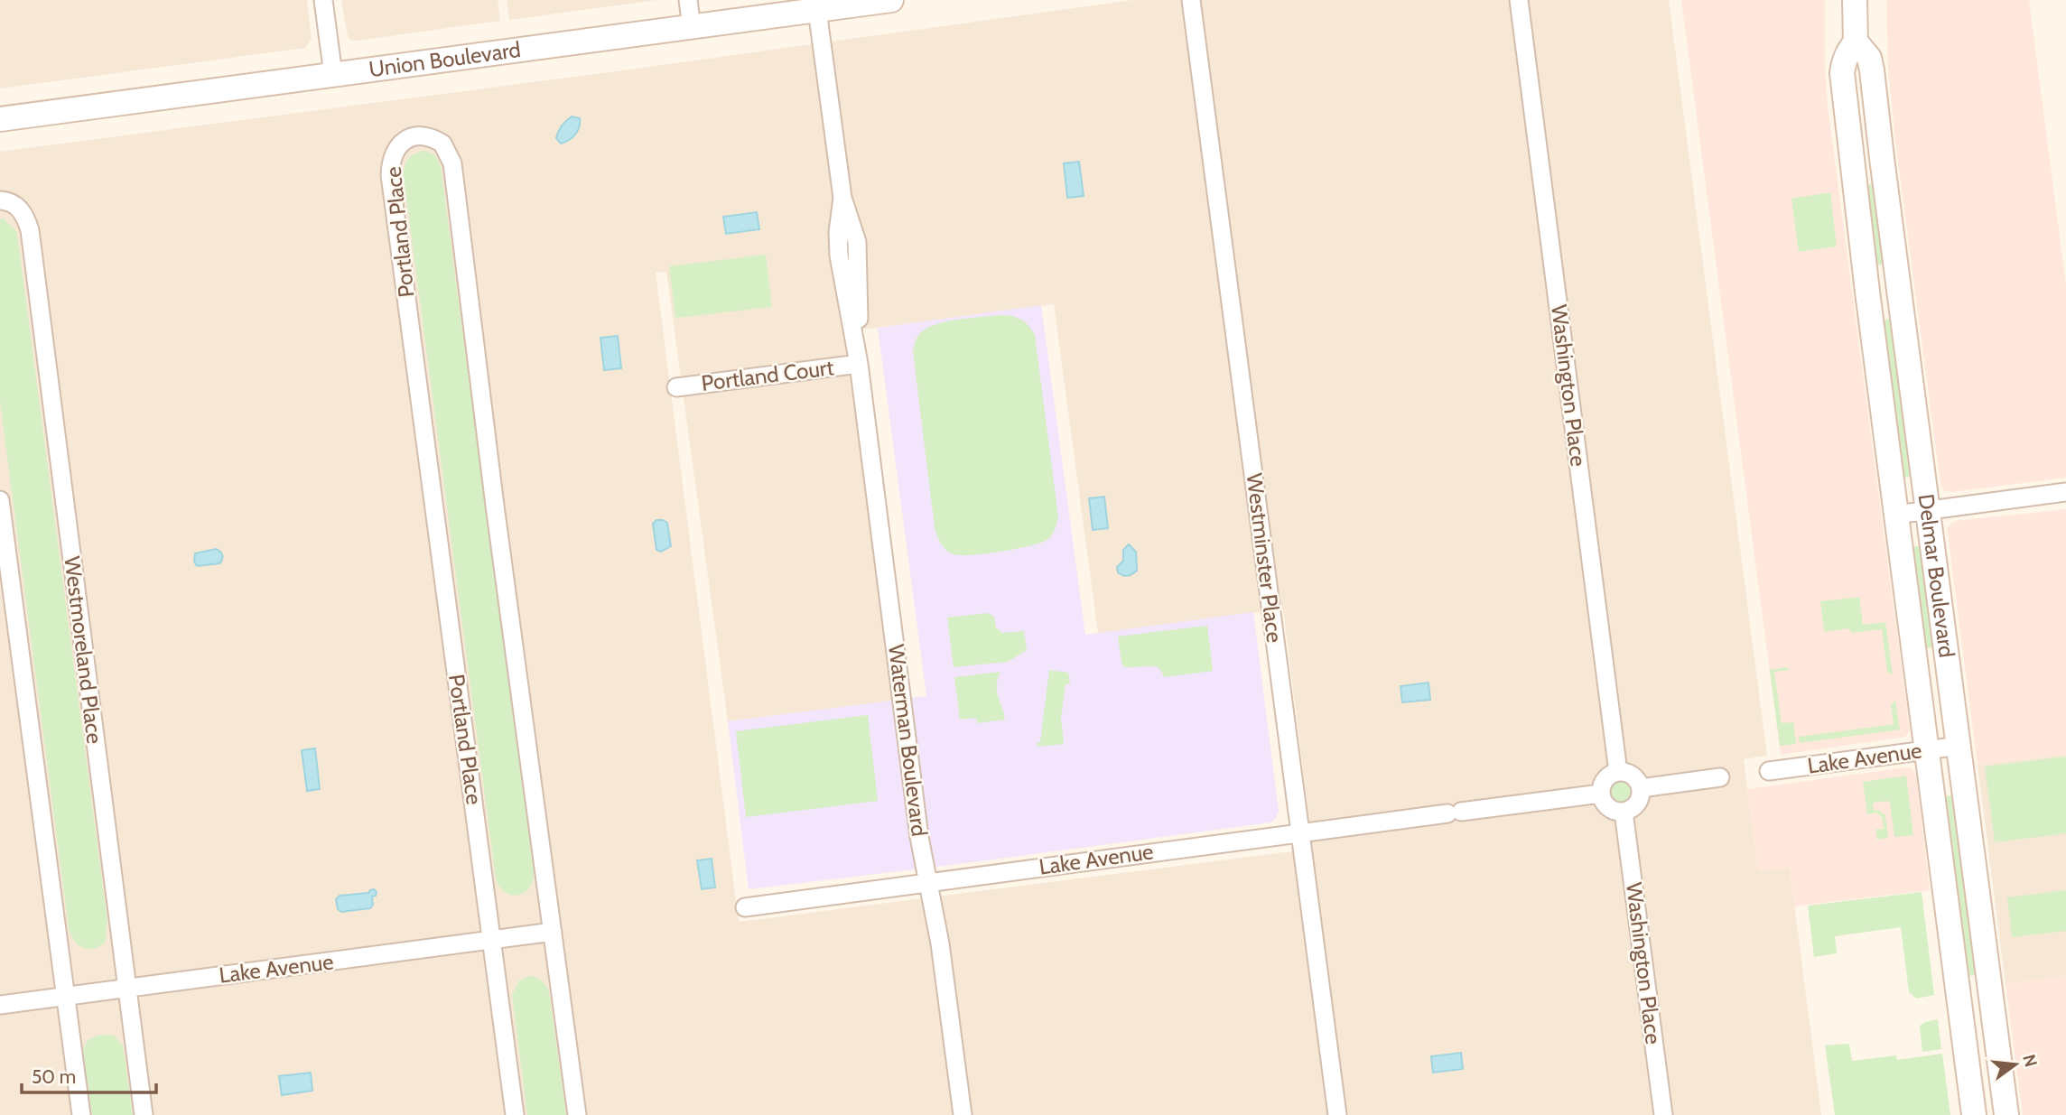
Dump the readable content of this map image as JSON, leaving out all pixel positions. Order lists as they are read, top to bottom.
{
  "streets": {
    "main road": ["Union Boulevard", "Delmar Boulevard"],
    "street": [
      "Portland Place",
      "Portland Court",
      "Washington Place",
      "Westminster Place",
      "Westmoreland Place",
      "Waterman Boulevard",
      "Lake Avenue"
    ]
  },
  "crossings": [
    ["Union Boulevard", "Waterman Boulevard"],
    ["Portland Place", "Lake Avenue"],
    ["Portland Court", "Waterman Boulevard"],
    ["Washington Place", "Lake Avenue"],
    ["Westminster Place", "Lake Avenue"],
    ["Delmar Boulevard", "Lake Avenue"],
    ["Westmoreland Place", "Lake Avenue"],
    ["Waterman Boulevard", "Lake Avenue"]
  ],
  "scale_bar": "50 m",
  "north": "right"
}
